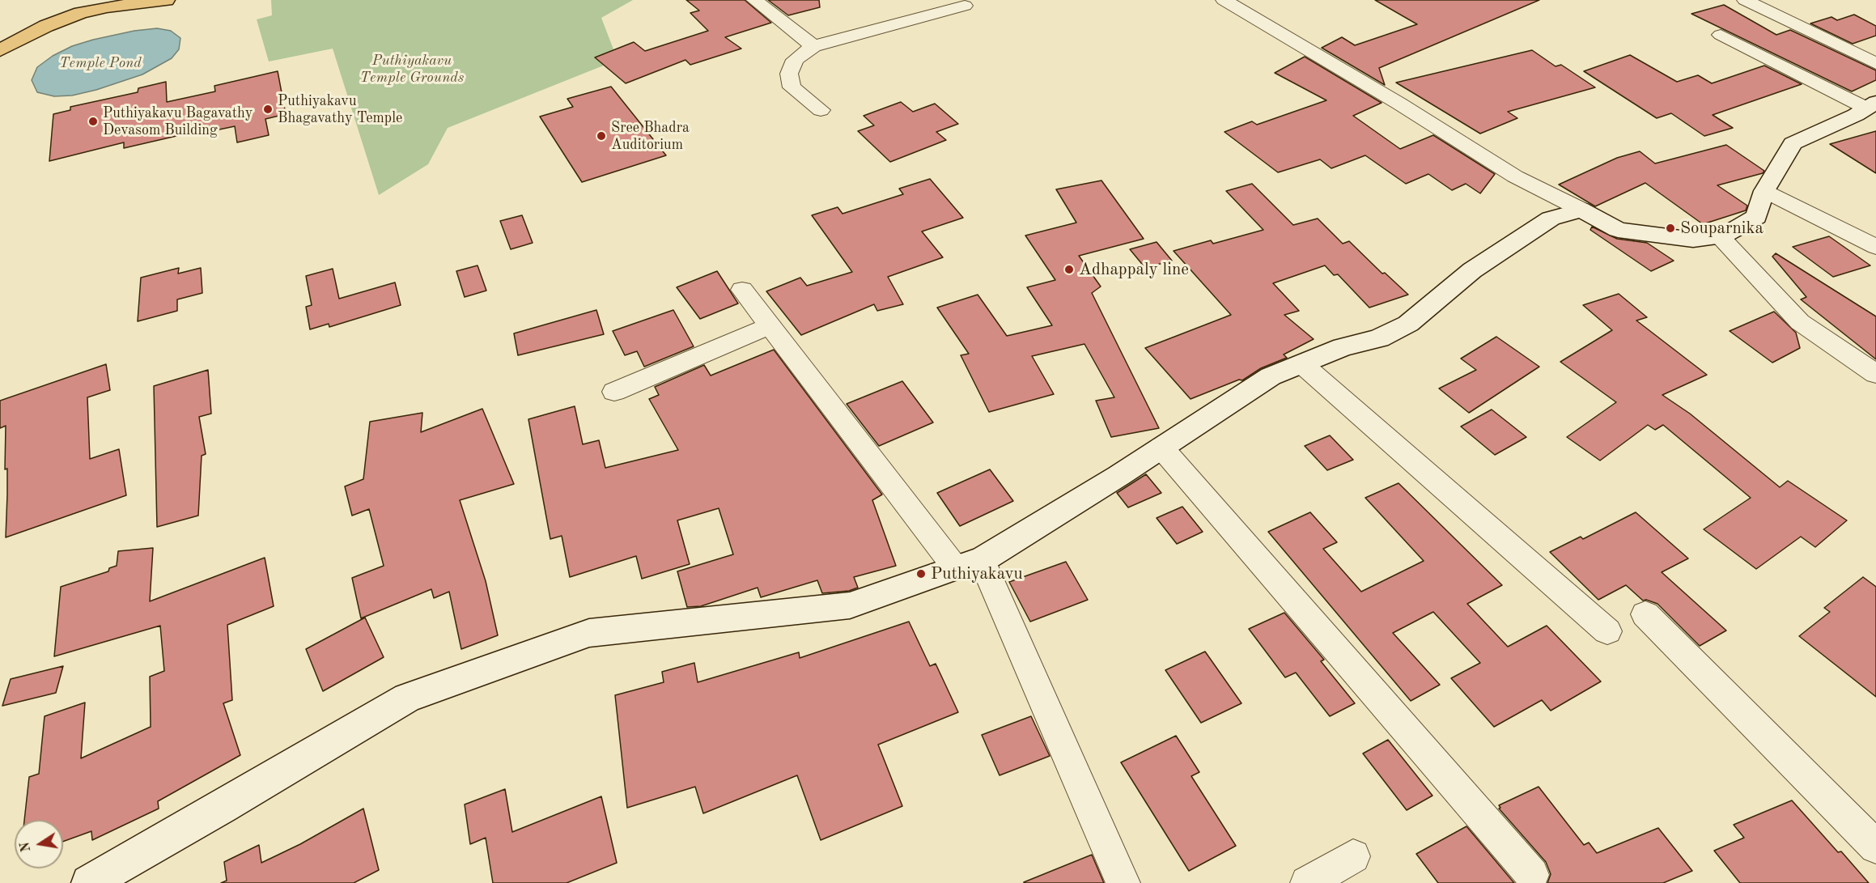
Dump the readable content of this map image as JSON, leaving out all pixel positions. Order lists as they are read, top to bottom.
{
  "water": ["Temple Pond"],
  "parks": ["Puthiyakavu Temple Grounds"],
  "places": [
    "Puthiyakavu Bhagavathy Temple",
    "Puthiyakavu Bagavathy Devasom Building",
    "Sree Bhadra Auditorium",
    "Souparnika",
    "Adhappaly line",
    "Puthiyakavu"
  ],
  "north": "left"
}
